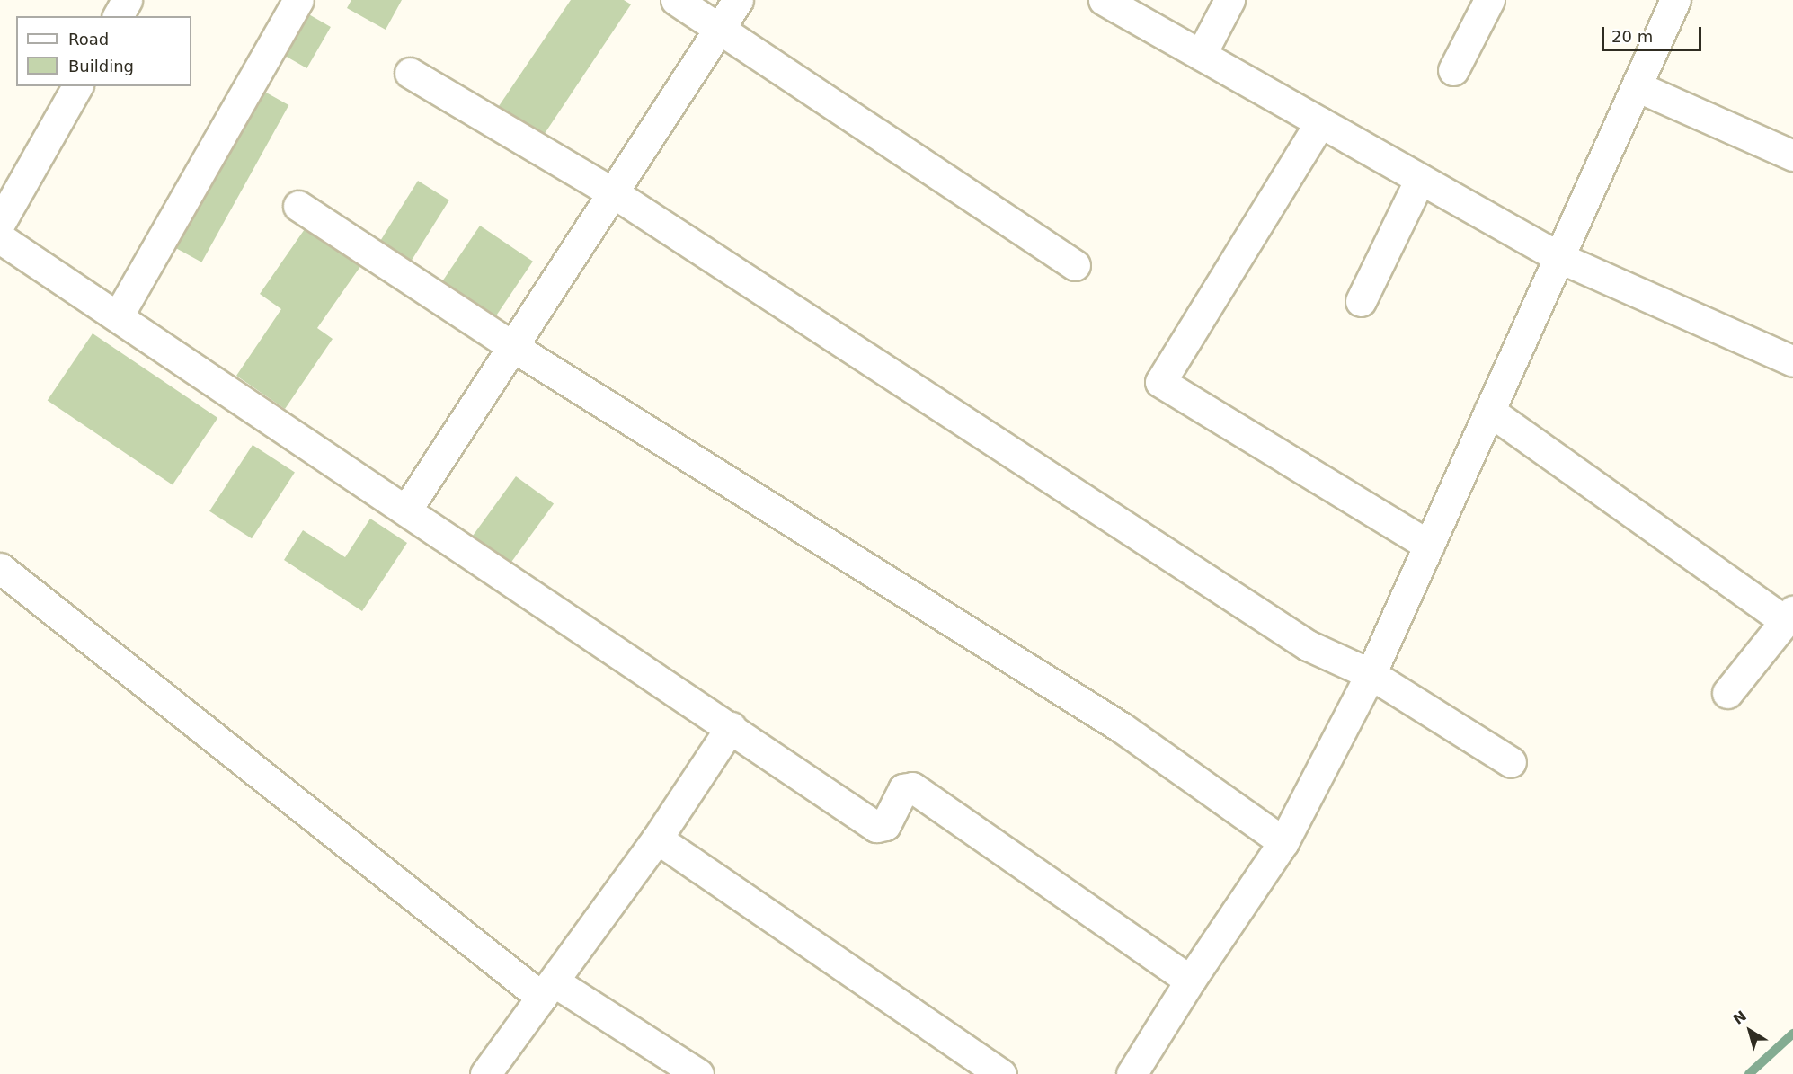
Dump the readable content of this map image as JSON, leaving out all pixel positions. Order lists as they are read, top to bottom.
{
  "legend": ["Road", "Building"],
  "scale_bar": "20 m",
  "north": "top left"
}
